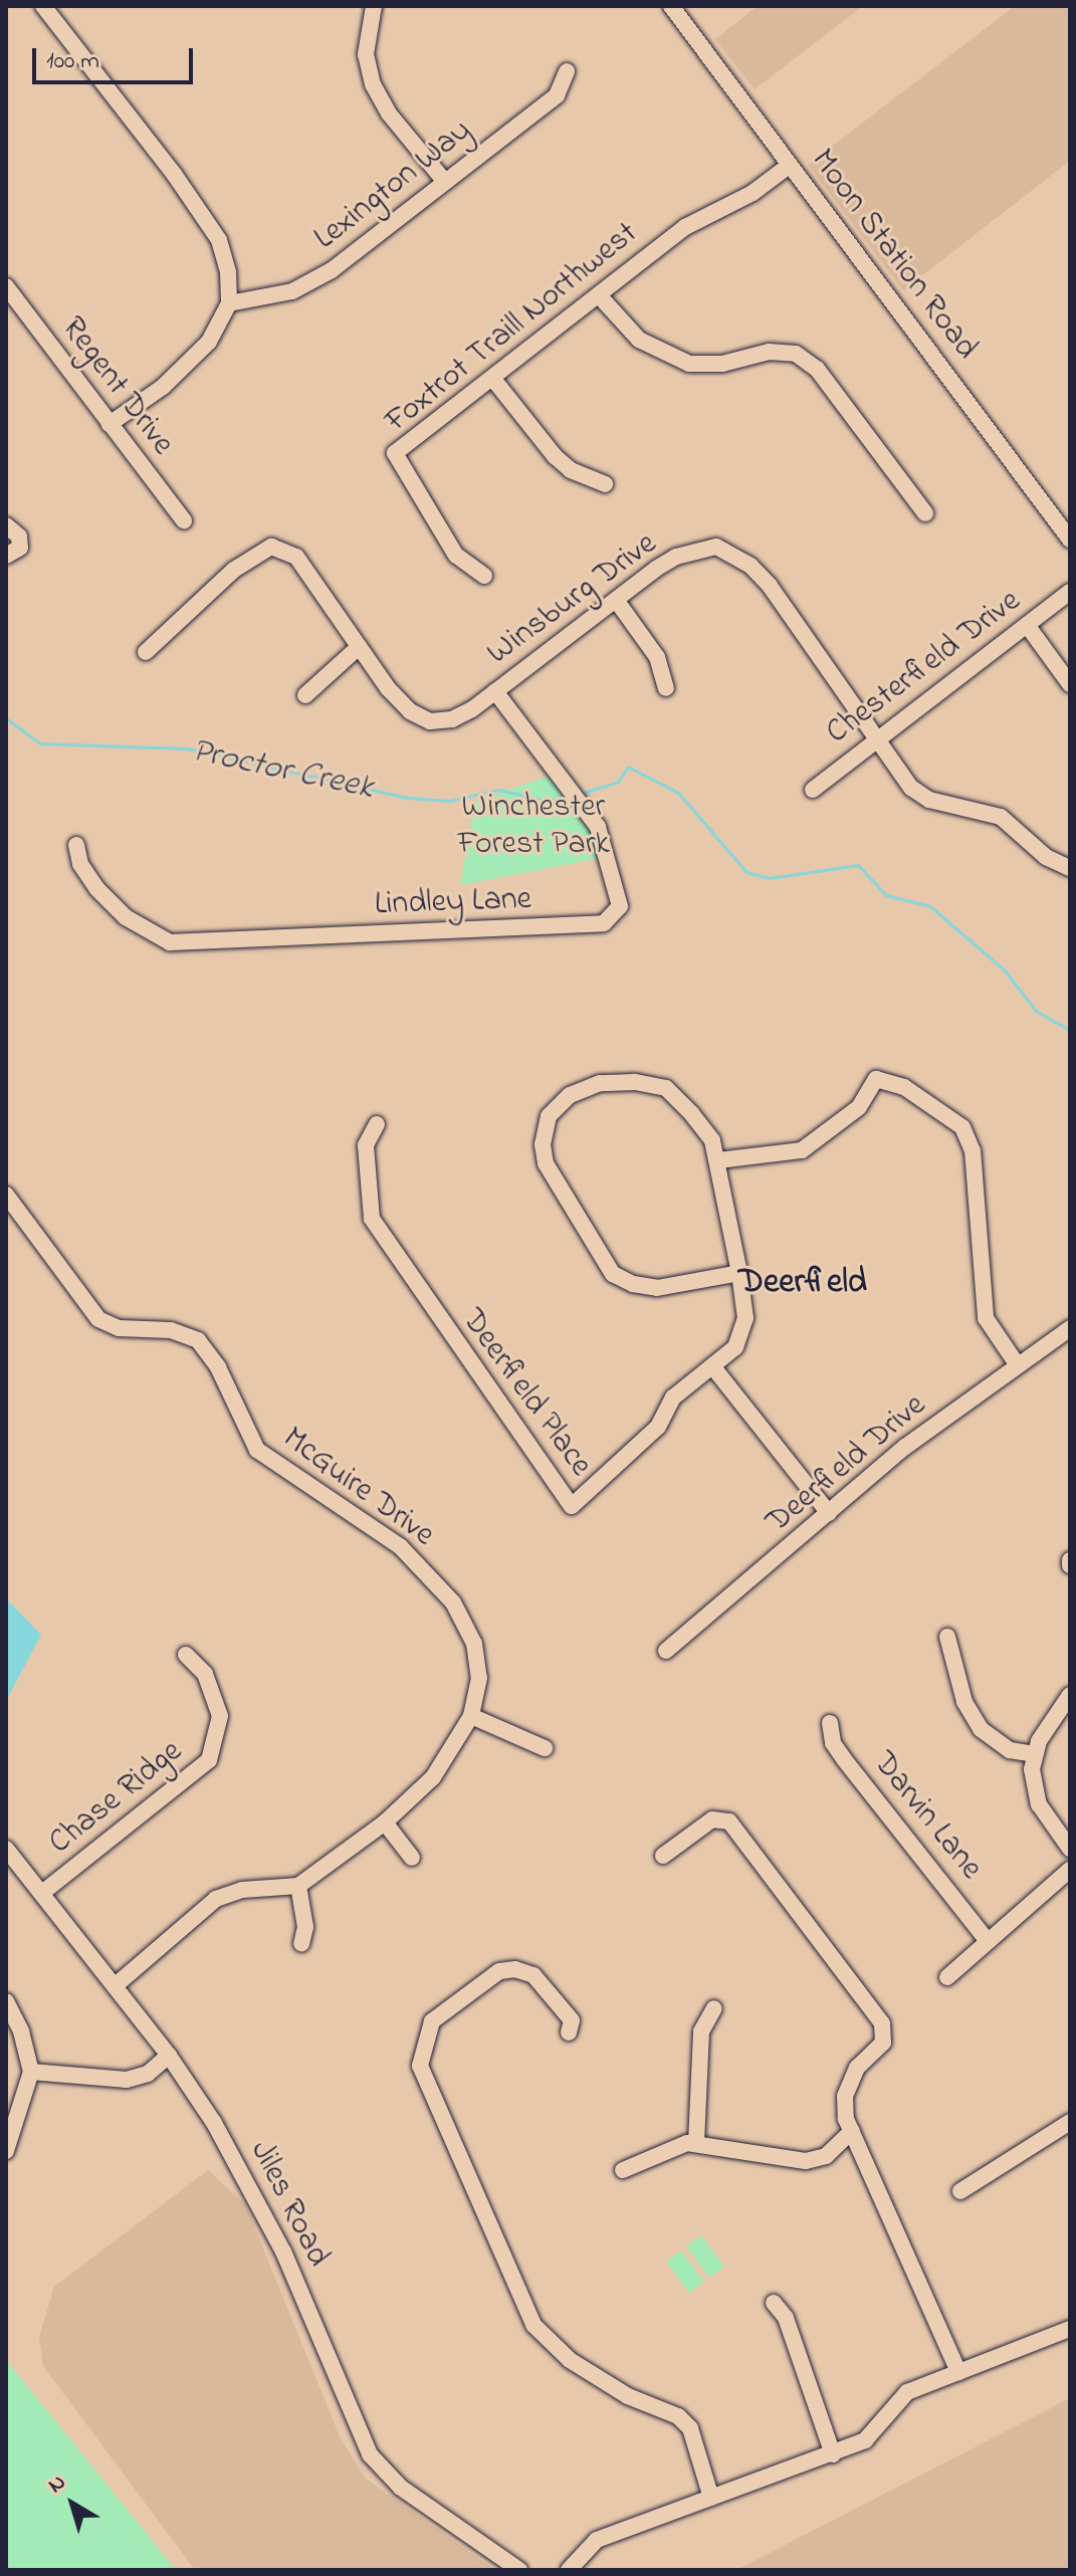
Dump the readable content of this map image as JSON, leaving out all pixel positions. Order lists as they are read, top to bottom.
{
  "streets": {
    "street": [
      "Lexington Way",
      "Moon Station Road",
      "Foxtrot Traill Northwest",
      "Regent Drive",
      "Winsburg Drive",
      "Chesterfield Drive",
      "Lindley Lane",
      "Deerfield Place",
      "Deerfield Drive",
      "McGuire Drive",
      "Chase Ridge",
      "Darvin Lane",
      "Jiles Road"
    ]
  },
  "crossings": [
    ["Moon Station Road", "Foxtrot Traill Northwest"],
    ["Winsburg Drive", "Chesterfield Drive"],
    ["Winsburg Drive", "Lindley Lane"],
    ["Chase Ridge", "Jiles Road"]
  ],
  "districts": ["Deerfield"],
  "water": ["Proctor Creek"],
  "parks": ["Winchester Forest Park"],
  "scale_bar": "100 m",
  "north": "top left"
}
